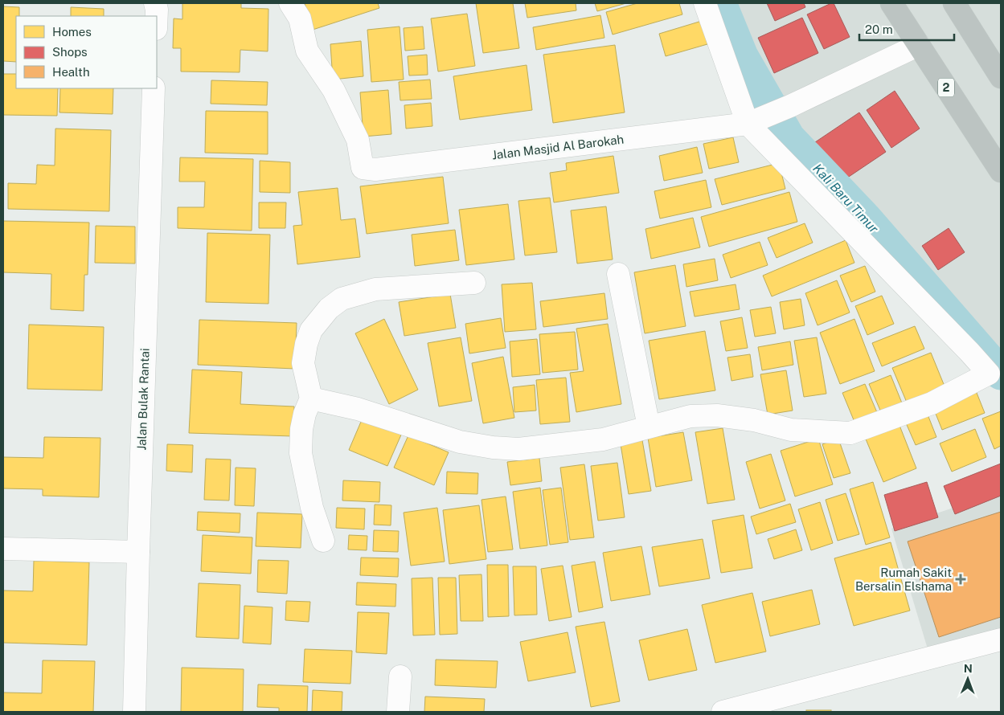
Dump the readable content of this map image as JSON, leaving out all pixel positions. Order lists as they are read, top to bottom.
{
  "streets": {
    "highway": ["2"],
    "street": ["Jalan Masjid Al Barokah", "Jalan Bulak Rantai"]
  },
  "crossings": [
    ["2", "Jalan Masjid Al Barokah"]
  ],
  "water": ["Kali Baru Timur"],
  "places": {
    "health": ["Rumah Sakit Bersalin Elshama"]
  },
  "legend": ["Homes", "Shops", "Health"],
  "scale_bar": "20 m",
  "north": "top"
}
